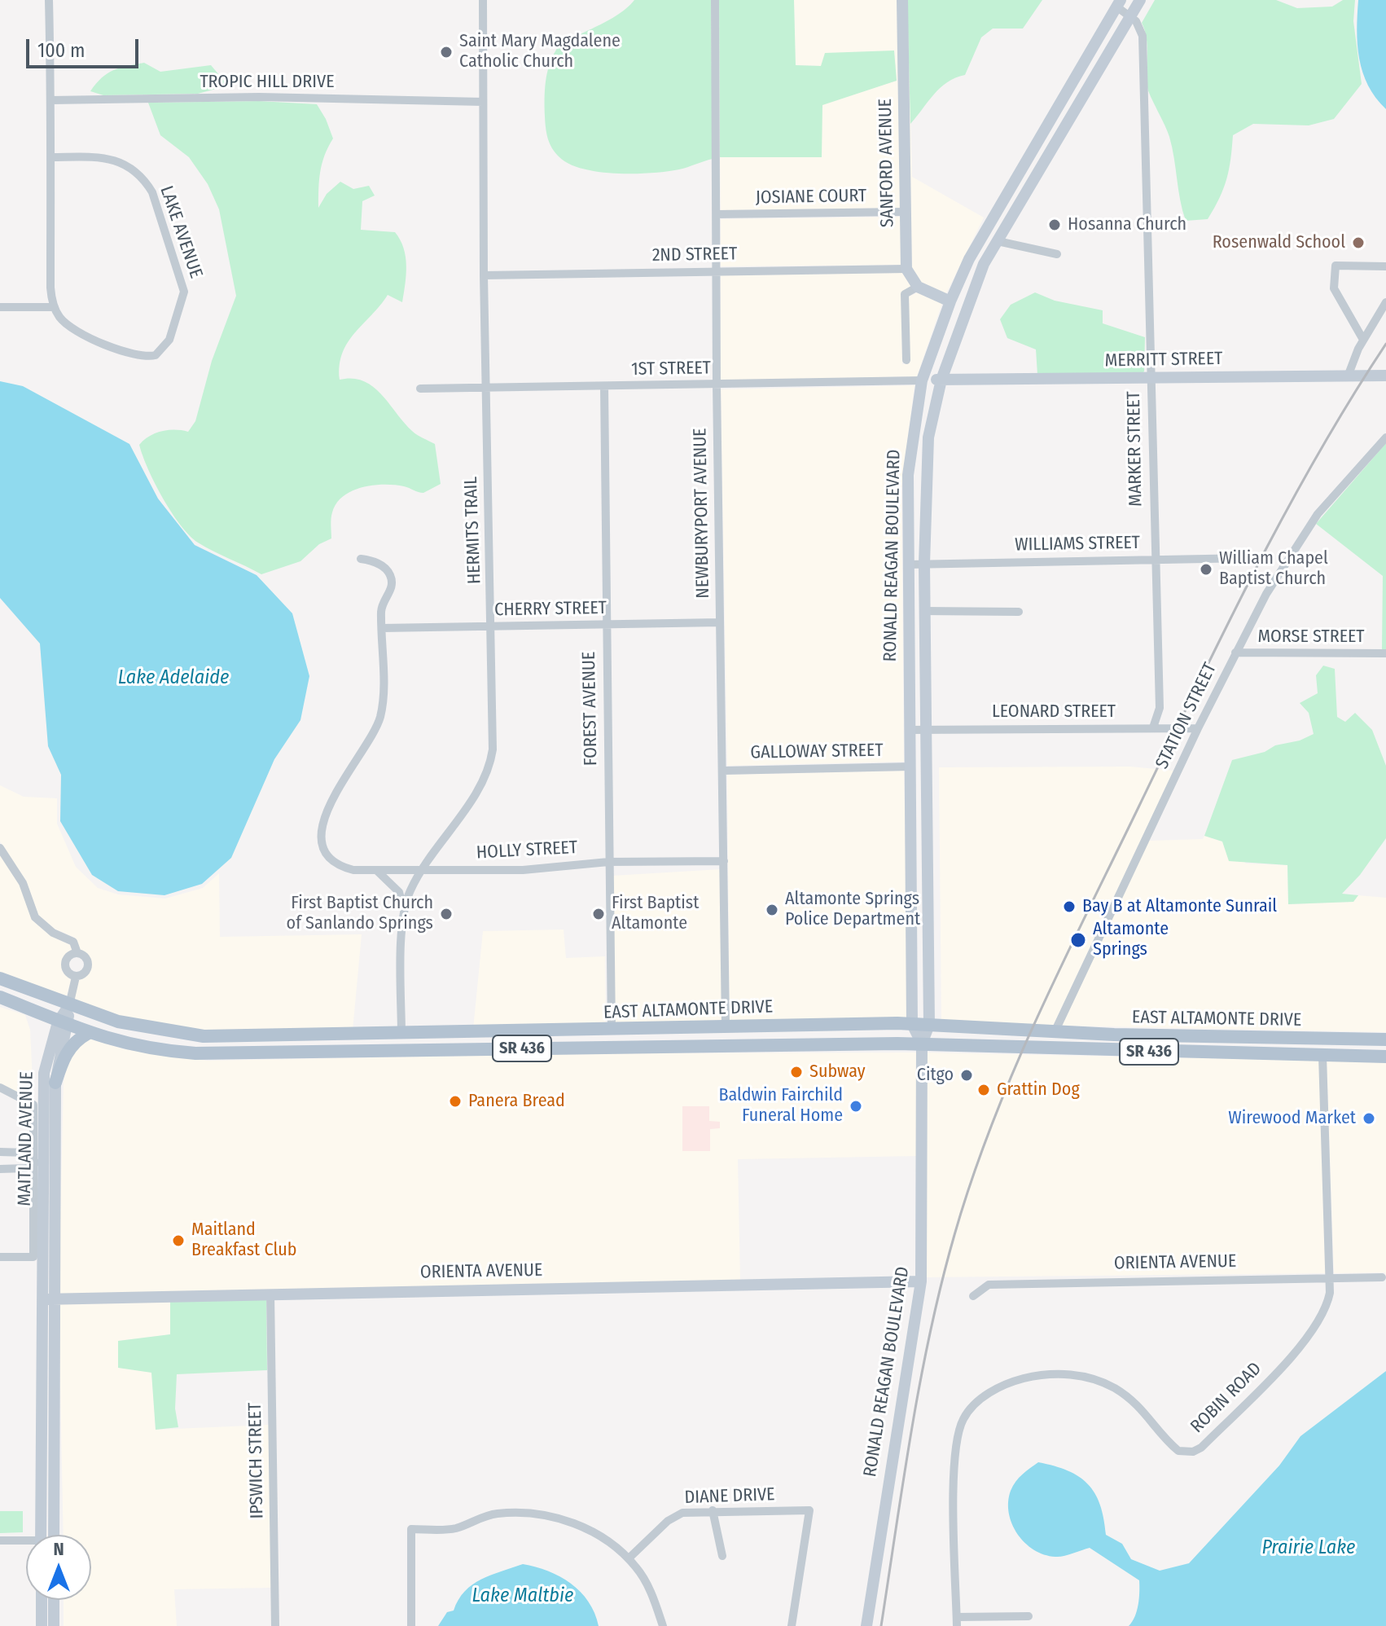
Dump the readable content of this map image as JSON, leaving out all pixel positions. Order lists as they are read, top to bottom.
{
  "streets": {
    "main road": [
      "SANFORD AVENUE",
      "MERRITT STREET",
      "RONALD REAGAN BOULEVARD",
      "EAST ALTAMONTE DRIVE",
      "SR 436",
      "MAITLAND AVENUE",
      "ORIENTA AVENUE"
    ],
    "street": [
      "TROPIC HILL DRIVE",
      "JOSIANE COURT",
      "LAKE AVENUE",
      "2ND STREET",
      "1ST STREET",
      "MARKER STREET",
      "NEWBURYPORT AVENUE",
      "HERMITS TRAIL",
      "WILLIAMS STREET",
      "CHERRY STREET",
      "MORSE STREET",
      "FOREST AVENUE",
      "LEONARD STREET",
      "STATION STREET",
      "GALLOWAY STREET",
      "HOLLY STREET",
      "ROBIN ROAD",
      "IPSWICH STREET",
      "DIANE DRIVE"
    ]
  },
  "crossings": [
    ["TROPIC HILL DRIVE", "HERMITS TRAIL"],
    ["SANFORD AVENUE", "JOSIANE COURT"],
    ["SANFORD AVENUE", "2ND STREET"],
    ["JOSIANE COURT", "NEWBURYPORT AVENUE"],
    ["2ND STREET", "NEWBURYPORT AVENUE"],
    ["2ND STREET", "HERMITS TRAIL"],
    ["MERRITT STREET", "1ST STREET"],
    ["MERRITT STREET", "MARKER STREET"],
    ["MERRITT STREET", "RONALD REAGAN BOULEVARD"],
    ["1ST STREET", "NEWBURYPORT AVENUE"],
    ["1ST STREET", "HERMITS TRAIL"],
    ["1ST STREET", "RONALD REAGAN BOULEVARD"],
    ["1ST STREET", "FOREST AVENUE"],
    ["MARKER STREET", "WILLIAMS STREET"],
    ["MARKER STREET", "RONALD REAGAN BOULEVARD"],
    ["MARKER STREET", "LEONARD STREET"],
    ["NEWBURYPORT AVENUE", "CHERRY STREET"],
    ["NEWBURYPORT AVENUE", "GALLOWAY STREET"],
    ["NEWBURYPORT AVENUE", "HOLLY STREET"],
    ["NEWBURYPORT AVENUE", "EAST ALTAMONTE DRIVE"],
    ["HERMITS TRAIL", "CHERRY STREET"],
    ["HERMITS TRAIL", "HOLLY STREET"],
    ["HERMITS TRAIL", "EAST ALTAMONTE DRIVE"],
    ["WILLIAMS STREET", "RONALD REAGAN BOULEVARD"],
    ["RONALD REAGAN BOULEVARD", "LEONARD STREET"],
    ["RONALD REAGAN BOULEVARD", "GALLOWAY STREET"],
    ["RONALD REAGAN BOULEVARD", "EAST ALTAMONTE DRIVE"],
    ["RONALD REAGAN BOULEVARD", "ORIENTA AVENUE"],
    ["CHERRY STREET", "FOREST AVENUE"],
    ["CHERRY STREET", "HOLLY STREET"],
    ["MORSE STREET", "STATION STREET"],
    ["FOREST AVENUE", "HOLLY STREET"],
    ["FOREST AVENUE", "EAST ALTAMONTE DRIVE"],
    ["LEONARD STREET", "STATION STREET"],
    ["STATION STREET", "EAST ALTAMONTE DRIVE"],
    ["EAST ALTAMONTE DRIVE", "SR 436"],
    ["EAST ALTAMONTE DRIVE", "MAITLAND AVENUE"],
    ["EAST ALTAMONTE DRIVE", "ROBIN ROAD"],
    ["SR 436", "MAITLAND AVENUE"],
    ["MAITLAND AVENUE", "ORIENTA AVENUE"],
    ["ORIENTA AVENUE", "ROBIN ROAD"],
    ["ORIENTA AVENUE", "IPSWICH STREET"]
  ],
  "water": ["Lake Adelaide", "Prairie Lake", "Lake Maltbie"],
  "places": [
    "Saint Mary Magdalene Catholic Church",
    "Hosanna Church",
    "Rosenwald School",
    "William Chapel Baptist Church",
    "Bay B at Altamonte Sunrail",
    "Altamonte Springs Police Department",
    "First Baptist Church of Sanlando Springs",
    "First Baptist Altamonte",
    "Altamonte Springs",
    "Subway",
    "Citgo",
    "Grattin Dog",
    "Panera Bread",
    "Baldwin Fairchild Funeral Home",
    "Wirewood Market",
    "Maitland Breakfast Club"
  ],
  "scale_bar": "100 m",
  "north": "top"
}
